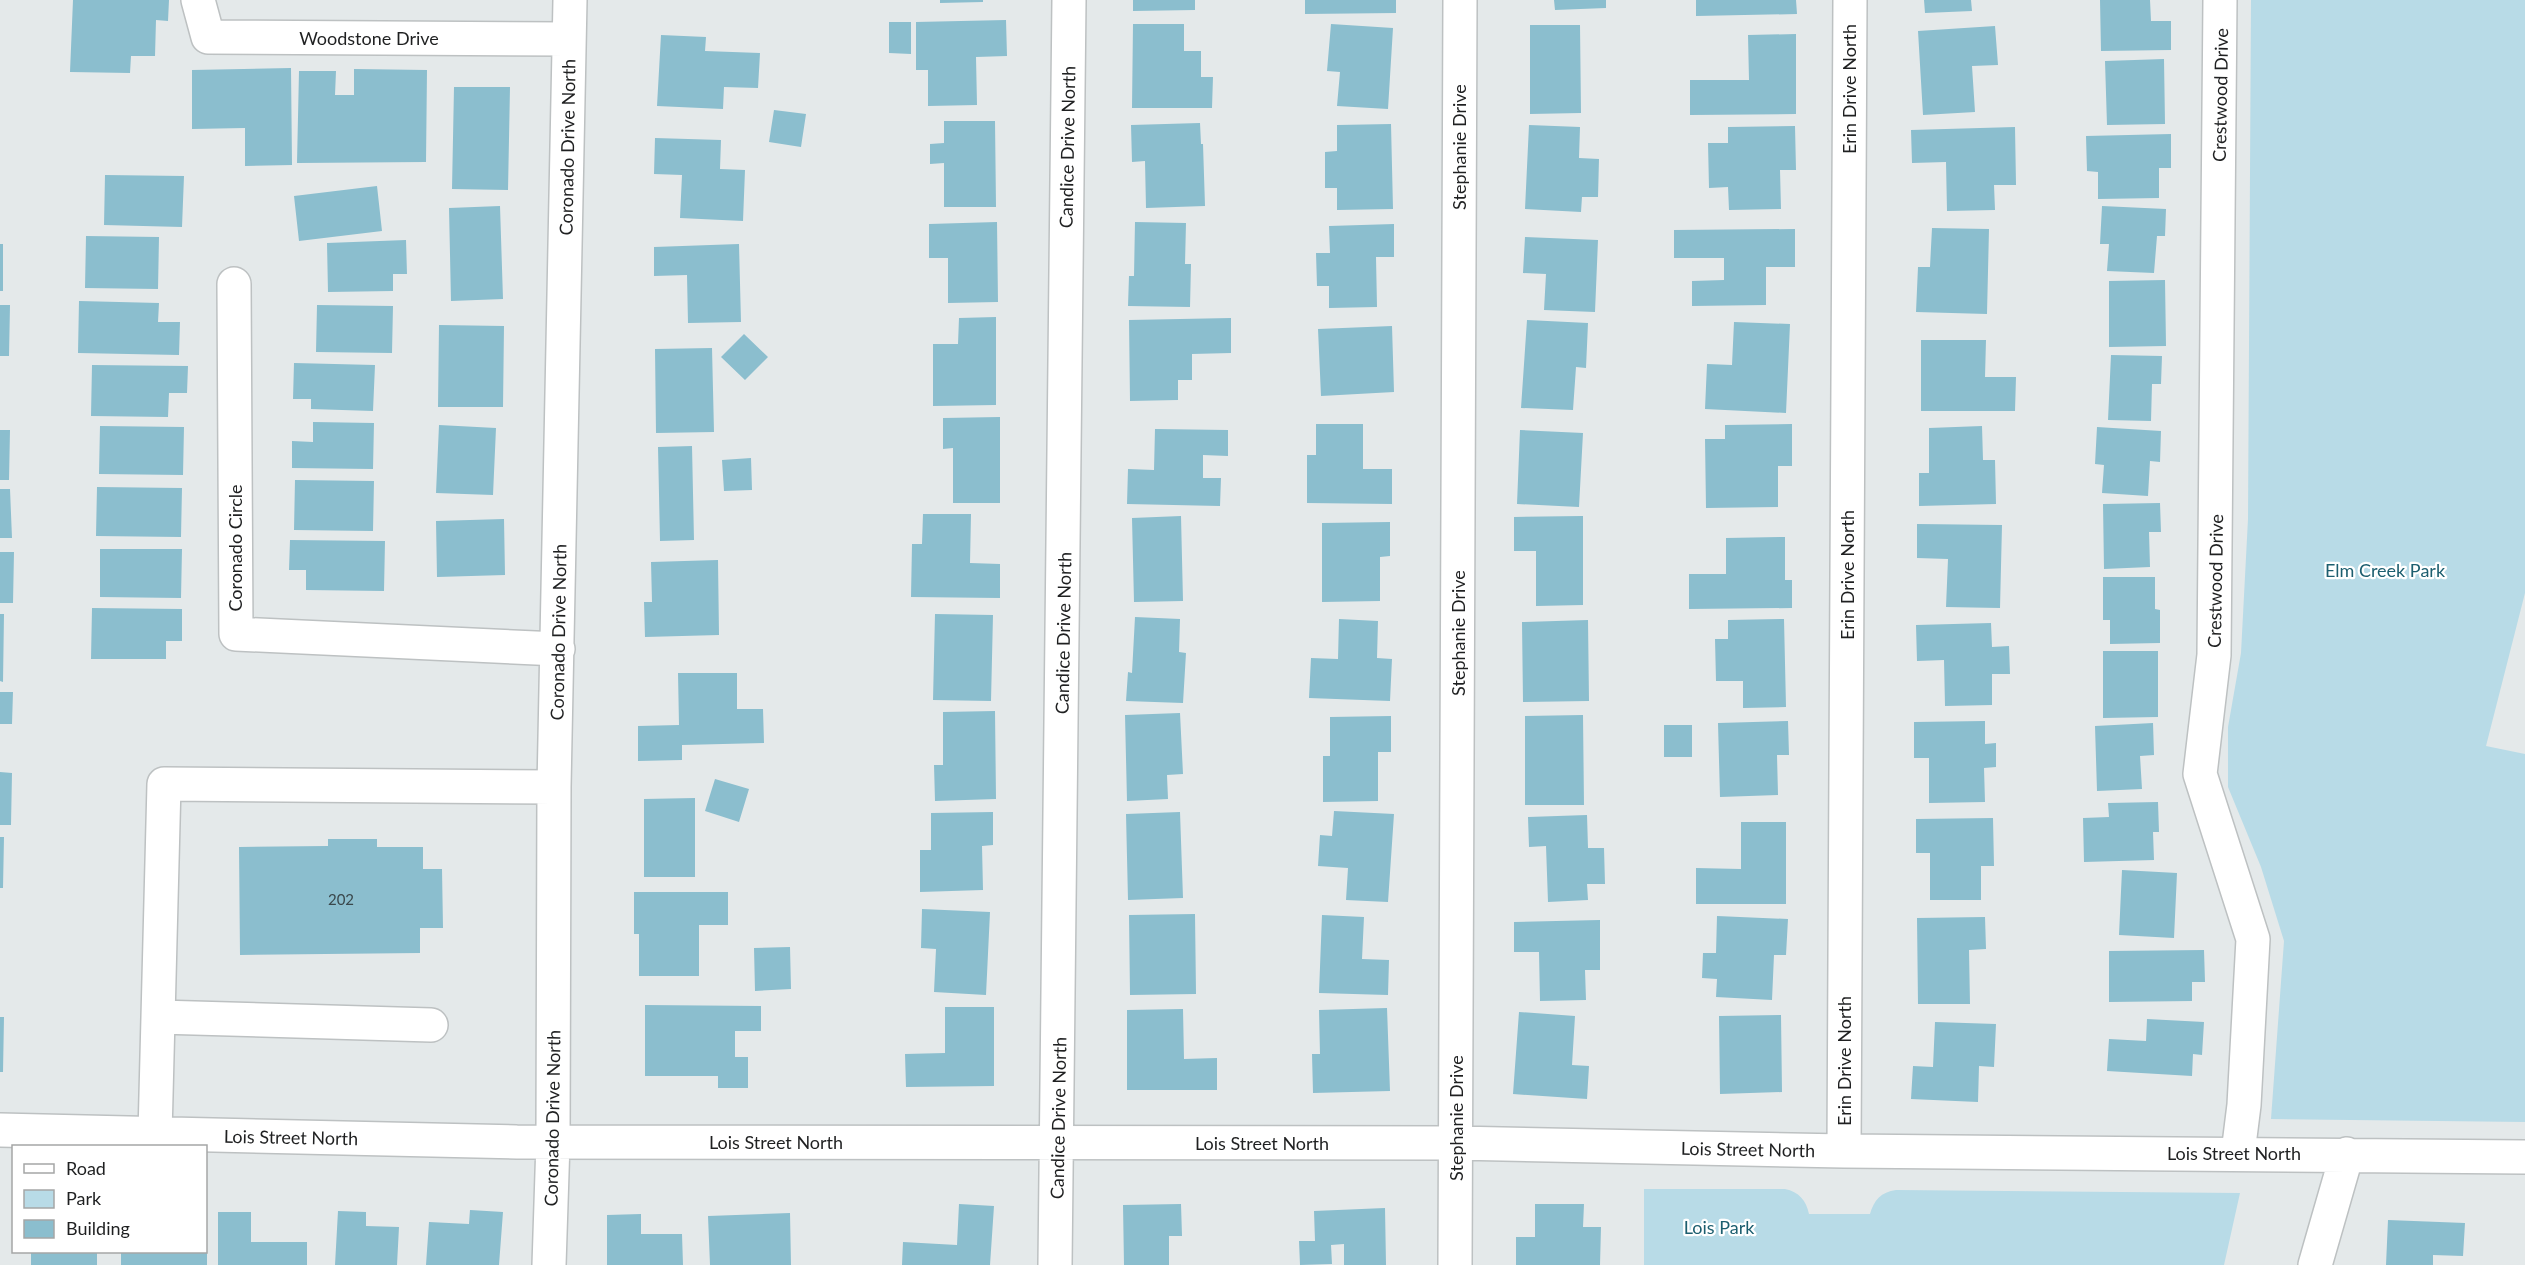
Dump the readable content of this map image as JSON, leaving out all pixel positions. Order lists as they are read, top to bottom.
{
  "streets": {
    "street": [
      "Woodstone Drive",
      "Erin Drive North",
      "Crestwood Drive",
      "Coronado Drive North",
      "Candice Drive North",
      "Stephanie Drive",
      "Coronado Circle",
      "Lois Street North"
    ]
  },
  "crossings": [
    ["Woodstone Drive", "Coronado Drive North"],
    ["Erin Drive North", "Lois Street North"],
    ["Crestwood Drive", "Lois Street North"],
    ["Coronado Drive North", "Coronado Circle"],
    ["Coronado Drive North", "Lois Street North"],
    ["Candice Drive North", "Lois Street North"],
    ["Stephanie Drive", "Lois Street North"]
  ],
  "parks": ["Elm Creek Park", "Lois Park"],
  "house_numbers": ["202"],
  "legend": ["Road", "Park", "Building"]
}
